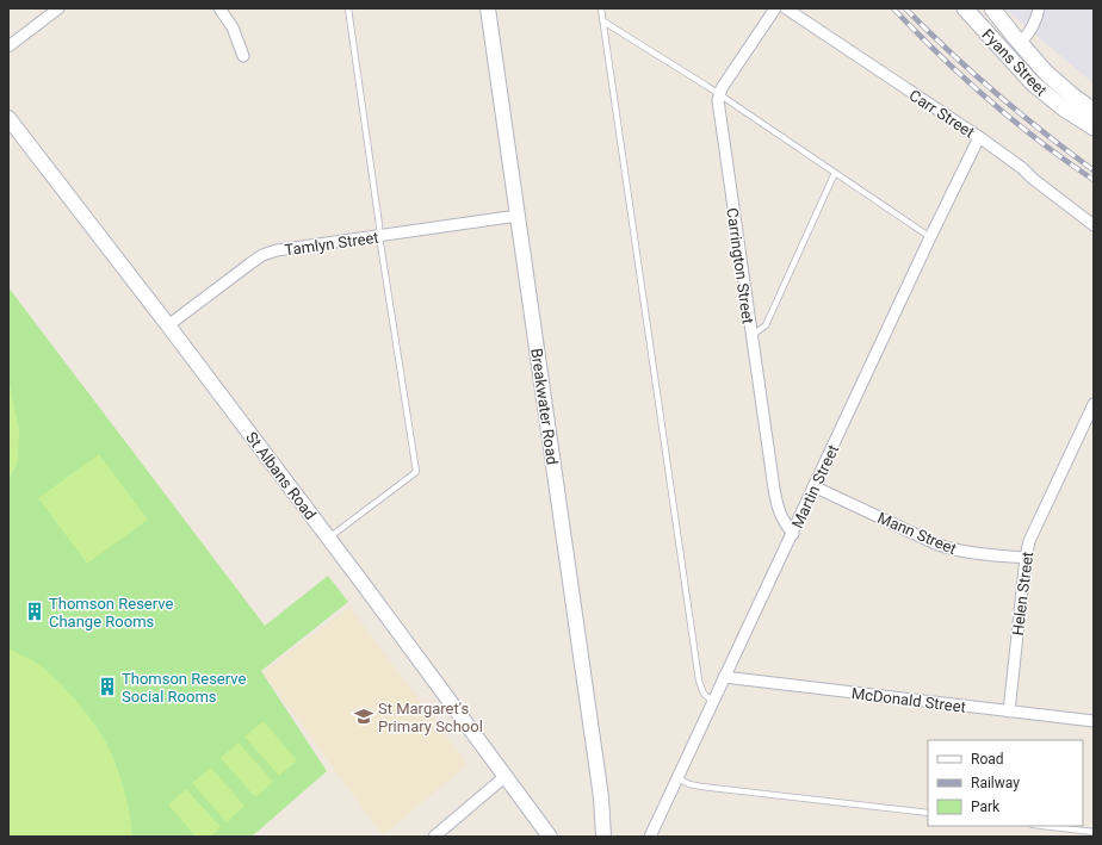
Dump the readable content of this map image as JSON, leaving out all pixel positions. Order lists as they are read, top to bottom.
{
  "streets": {
    "main road": ["Fyans Street"],
    "street": [
      "Carr Street",
      "Tamlyn Street",
      "Carrington Street",
      "Breakwater Road",
      "St Albans Road",
      "Martin Street",
      "Mann Street",
      "Helen Street",
      "McDonald Street"
    ]
  },
  "crossings": [
    ["Carr Street", "Martin Street"],
    ["Tamlyn Street", "Breakwater Road"],
    ["Tamlyn Street", "St Albans Road"],
    ["Carrington Street", "Martin Street"],
    ["Martin Street", "Mann Street"],
    ["Martin Street", "McDonald Street"],
    ["Mann Street", "Helen Street"],
    ["Helen Street", "McDonald Street"]
  ],
  "places": {
    "building": ["Thomson Reserve Change Rooms", "Thomson Reserve Social Rooms"],
    "school or university": ["St Margaret's Primary School"]
  },
  "legend": ["Road", "Railway", "Park"]
}
